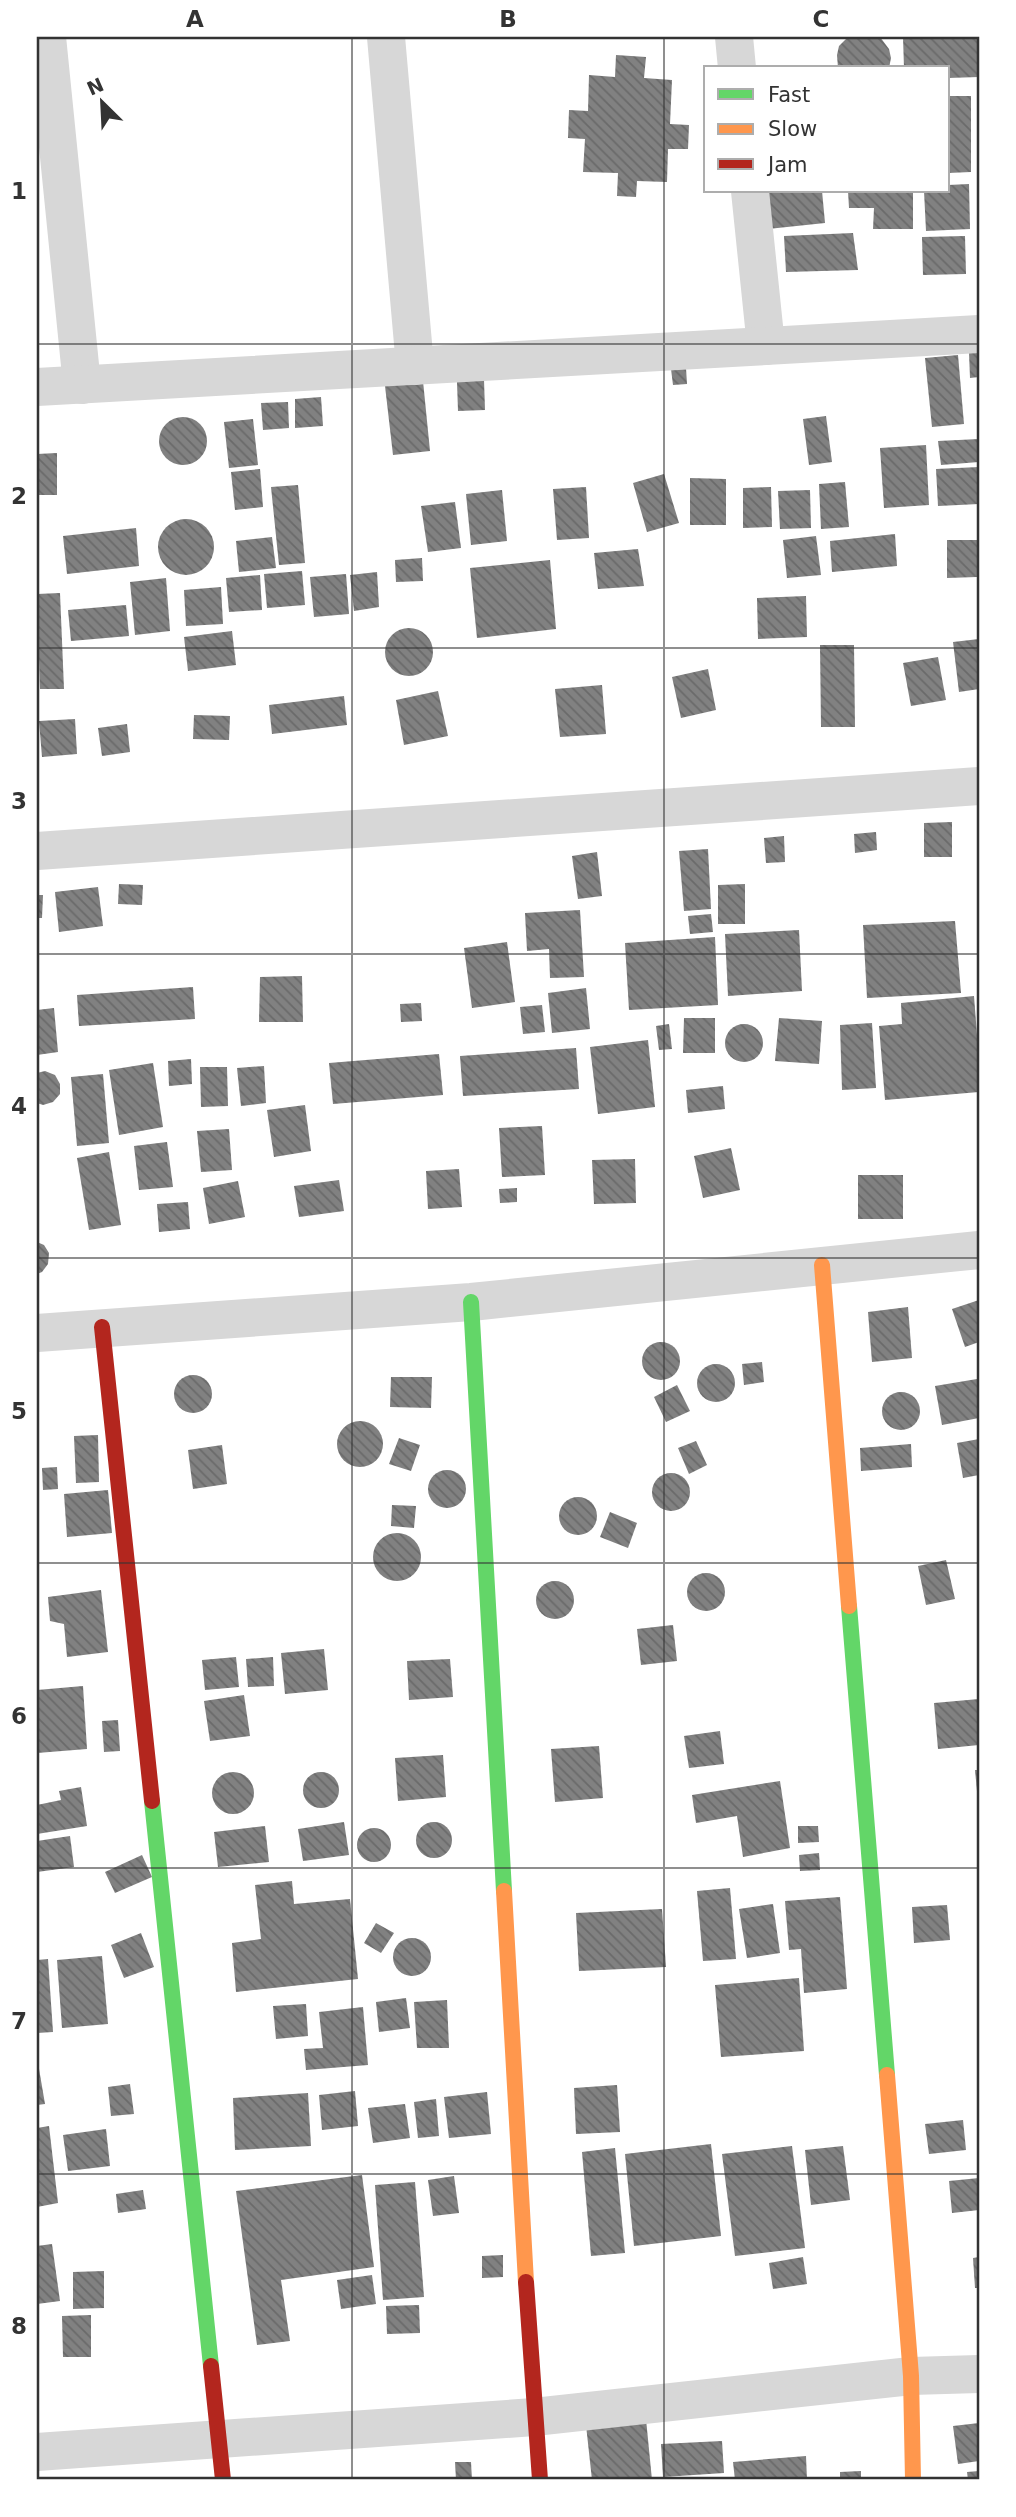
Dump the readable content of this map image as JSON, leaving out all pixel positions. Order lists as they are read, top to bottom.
{
  "legend": ["Fast", "Slow", "Jam"],
  "north": "top left",
  "grid": {
    "columns": ["A", "B", "C"],
    "rows": [
      "1",
      "2",
      "3",
      "4",
      "5",
      "6",
      "7",
      "8"
    ]
  }
}
